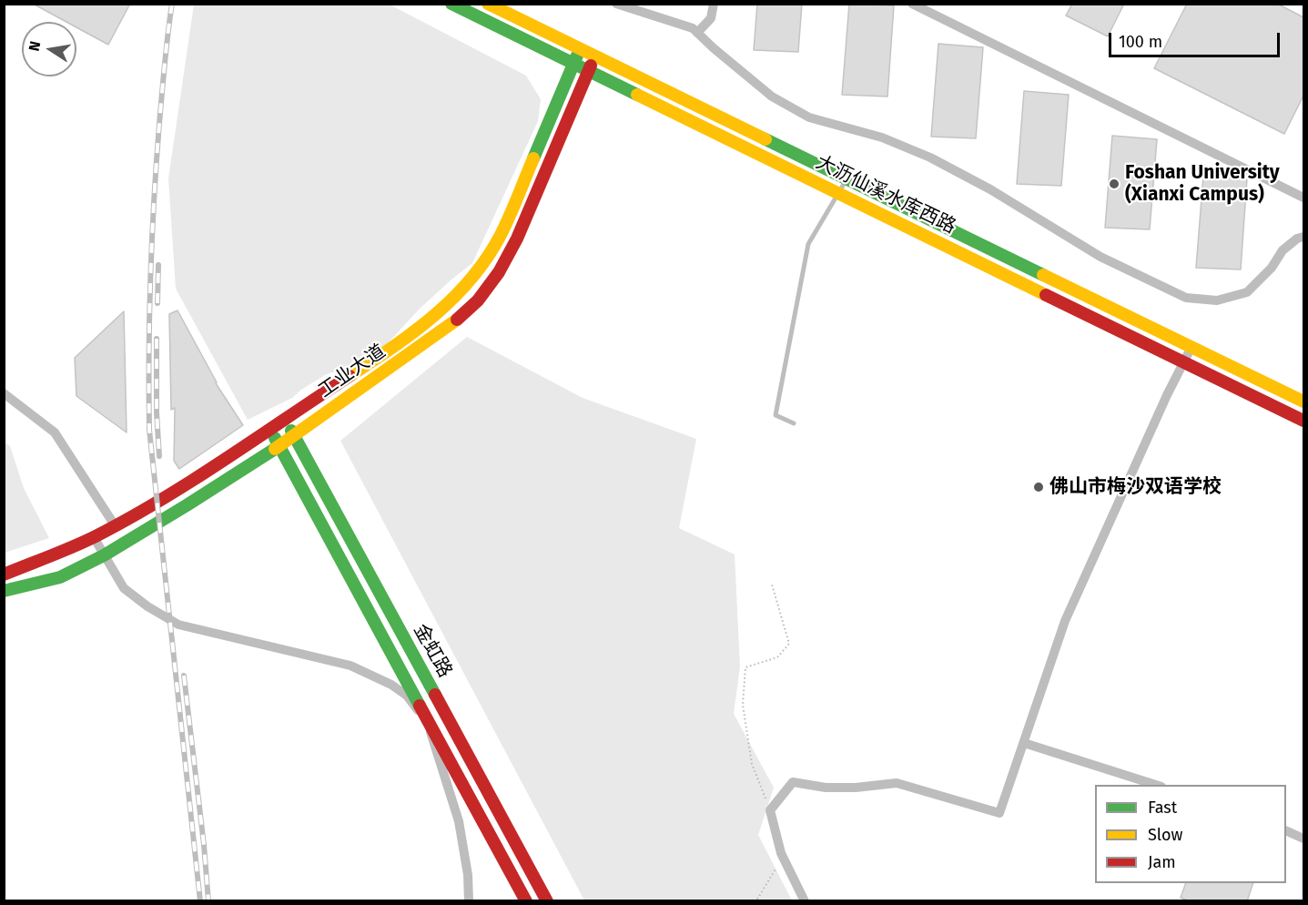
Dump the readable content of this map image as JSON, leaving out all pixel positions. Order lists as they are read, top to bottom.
{
  "streets": {
    "street": ["大沥仙溪水库西路", "工业大道", "金虹路"]
  },
  "crossings": [
    ["大沥仙溪水库西路", "工业大道"],
    ["工业大道", "金虹路"]
  ],
  "places": ["Foshan University (Xianxi Campus)", "佛山市梅沙双语学校"],
  "legend": ["Fast", "Slow", "Jam"],
  "scale_bar": "100 m",
  "north": "left"
}
